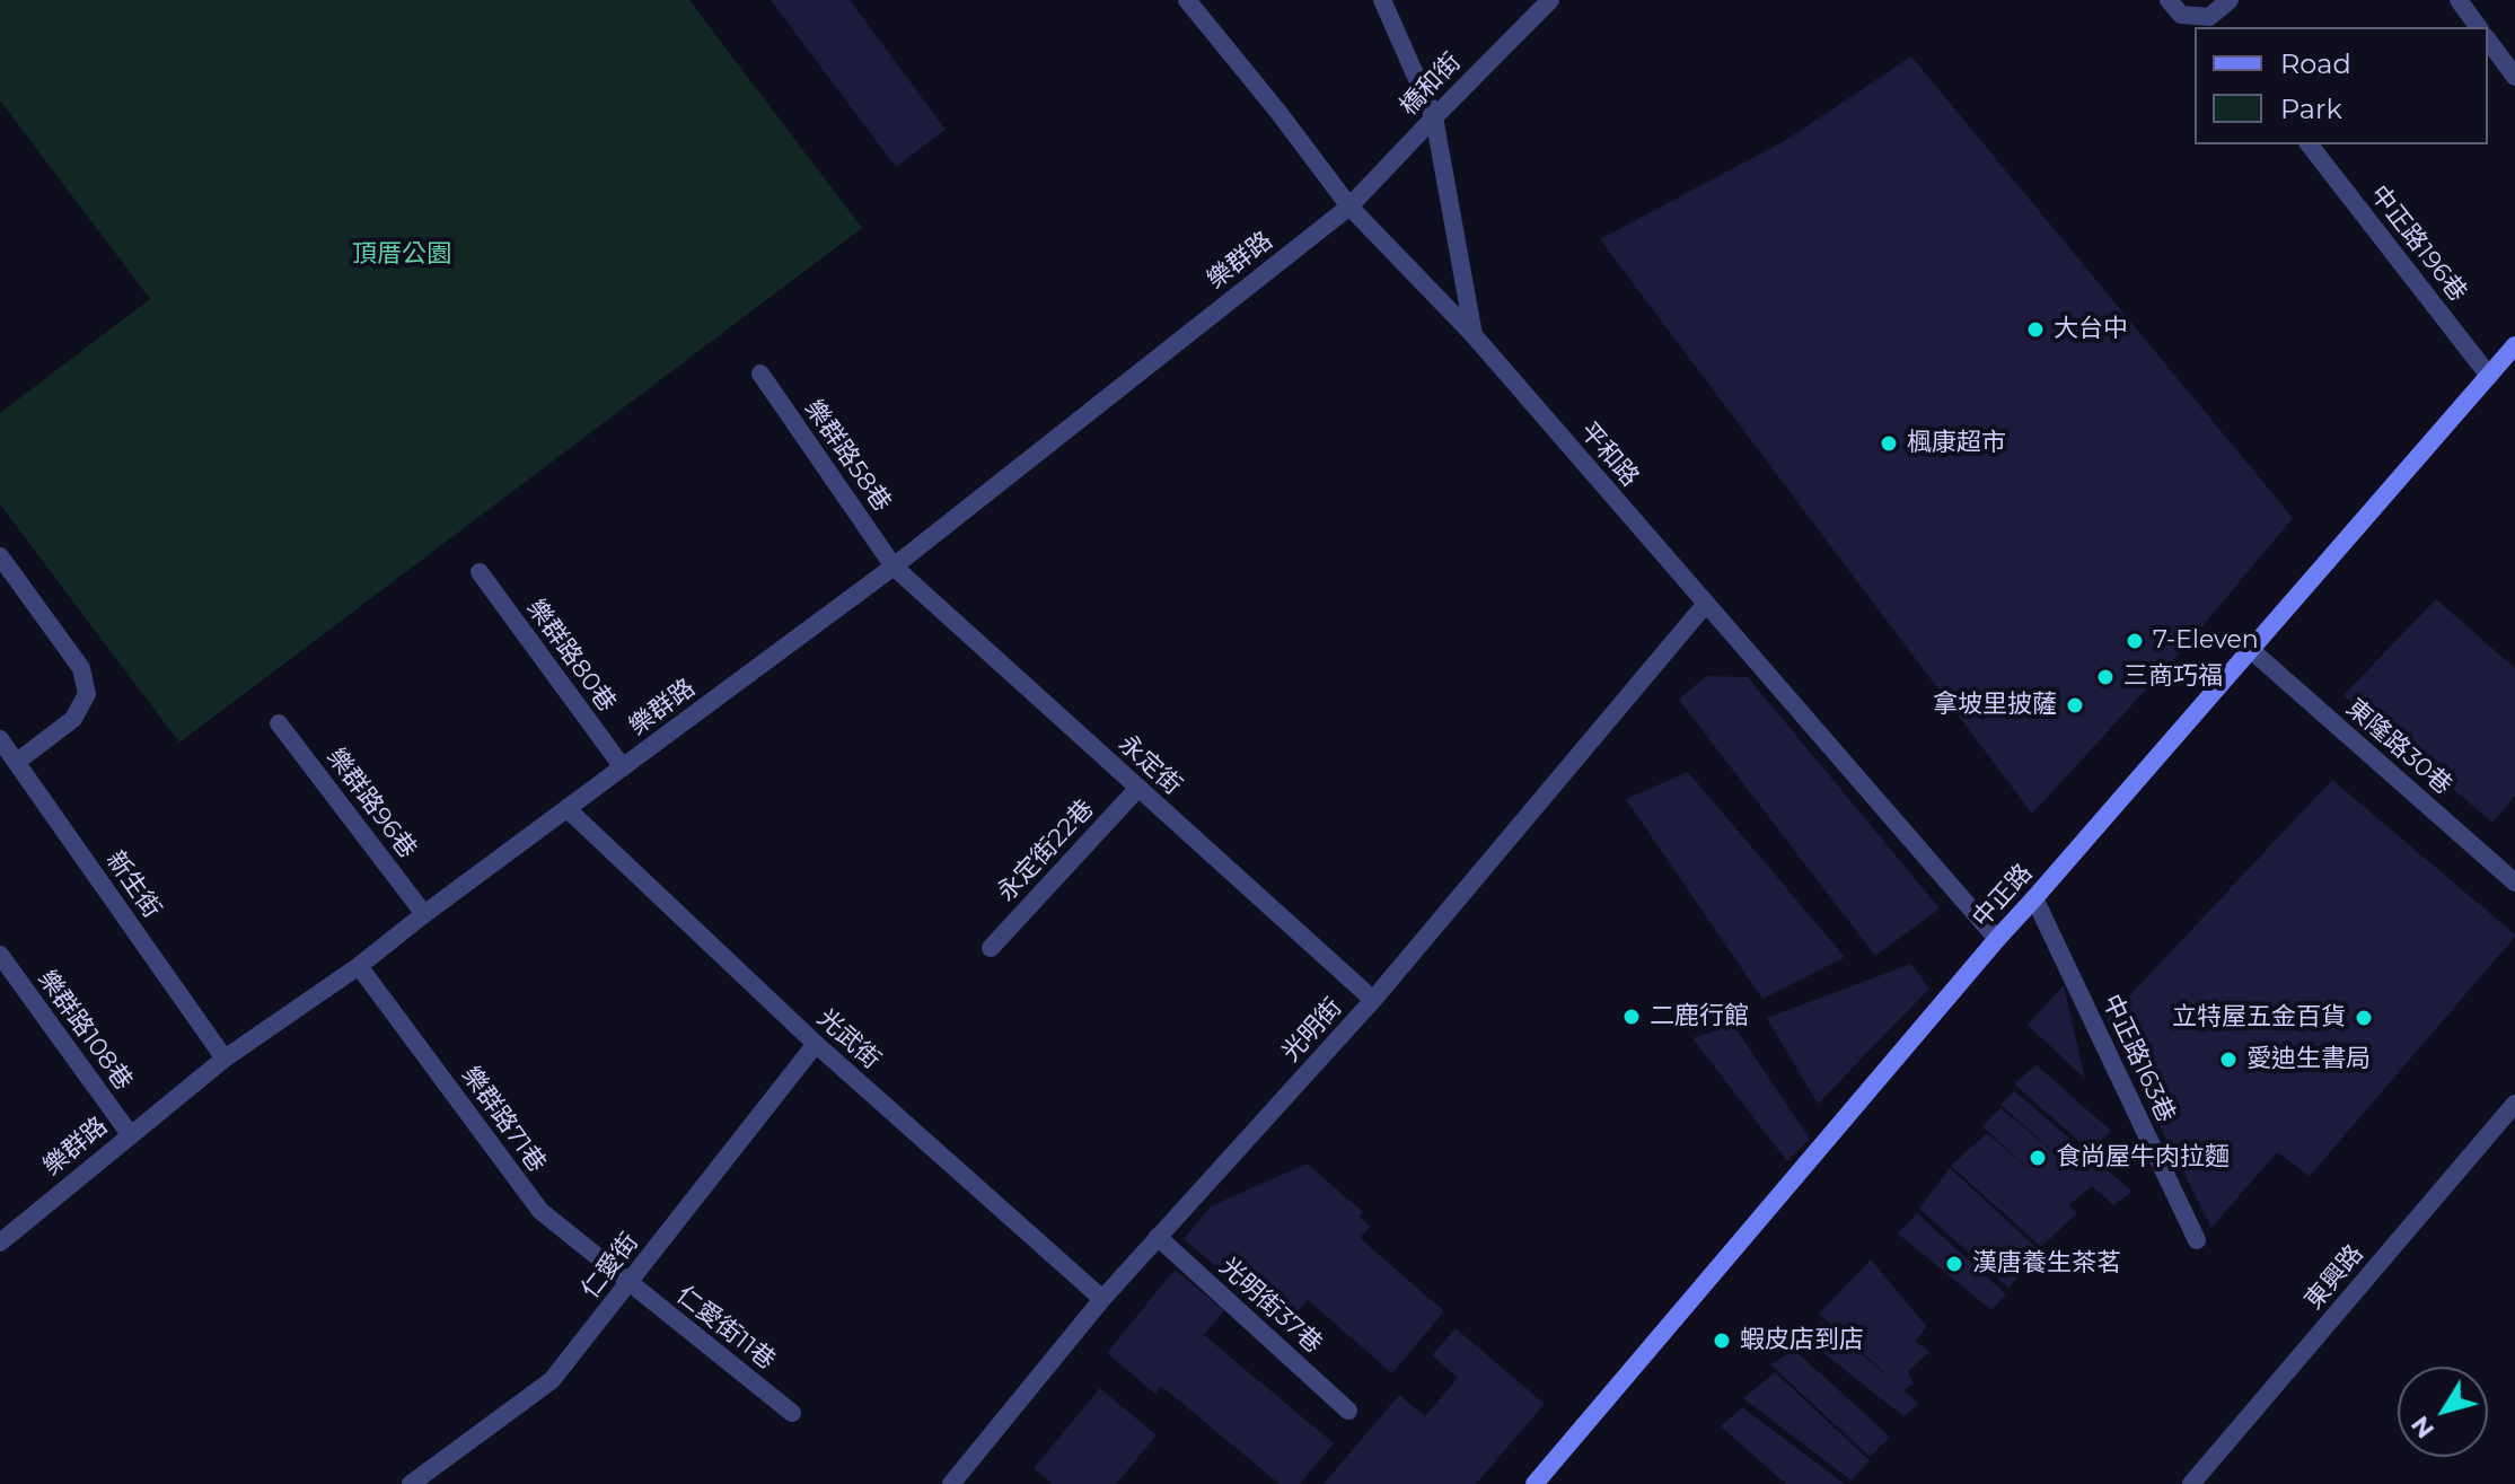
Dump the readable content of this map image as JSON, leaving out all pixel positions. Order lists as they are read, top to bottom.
{
  "streets": {
    "main road": ["中正路"],
    "street": [
      "橋和街",
      "中正路196巷",
      "樂群路",
      "平和路",
      "樂群路58巷",
      "樂群路80巷",
      "東隆路30巷",
      "永定街",
      "樂群路96巷",
      "永定街22巷",
      "新生街",
      "樂群路108巷",
      "光明街",
      "光武街",
      "中正路163巷",
      "樂群路71巷",
      "仁愛街",
      "東興路",
      "光明街37巷",
      "仁愛街11巷"
    ]
  },
  "crossings": [
    ["橋和街", "樂群路"],
    ["橋和街", "平和路"],
    ["中正路196巷", "中正路"],
    ["樂群路", "平和路"],
    ["樂群路", "樂群路58巷"],
    ["樂群路", "樂群路80巷"],
    ["樂群路", "永定街"],
    ["樂群路", "樂群路96巷"],
    ["樂群路", "新生街"],
    ["樂群路", "樂群路108巷"],
    ["樂群路", "光武街"],
    ["樂群路", "樂群路71巷"],
    ["平和路", "中正路"],
    ["平和路", "光明街"],
    ["樂群路58巷", "永定街"],
    ["東隆路30巷", "中正路"],
    ["永定街", "永定街22巷"],
    ["永定街", "光明街"],
    ["中正路", "中正路163巷"],
    ["光明街", "光武街"],
    ["光明街", "光明街37巷"],
    ["光武街", "仁愛街"],
    ["樂群路71巷", "仁愛街"],
    ["樂群路71巷", "仁愛街11巷"],
    ["仁愛街", "仁愛街11巷"]
  ],
  "parks": ["頂厝公園"],
  "places": [
    "大台中",
    "楓康超市",
    "7-Eleven",
    "三商巧福",
    "拿坡里披薩",
    "二鹿行館",
    "立特屋五金百貨",
    "愛迪生書局",
    "食尚屋牛肉拉麵",
    "漢唐養生茶茗",
    "蝦皮店到店"
  ],
  "legend": ["Road", "Park"],
  "north": "bottom left"
}
